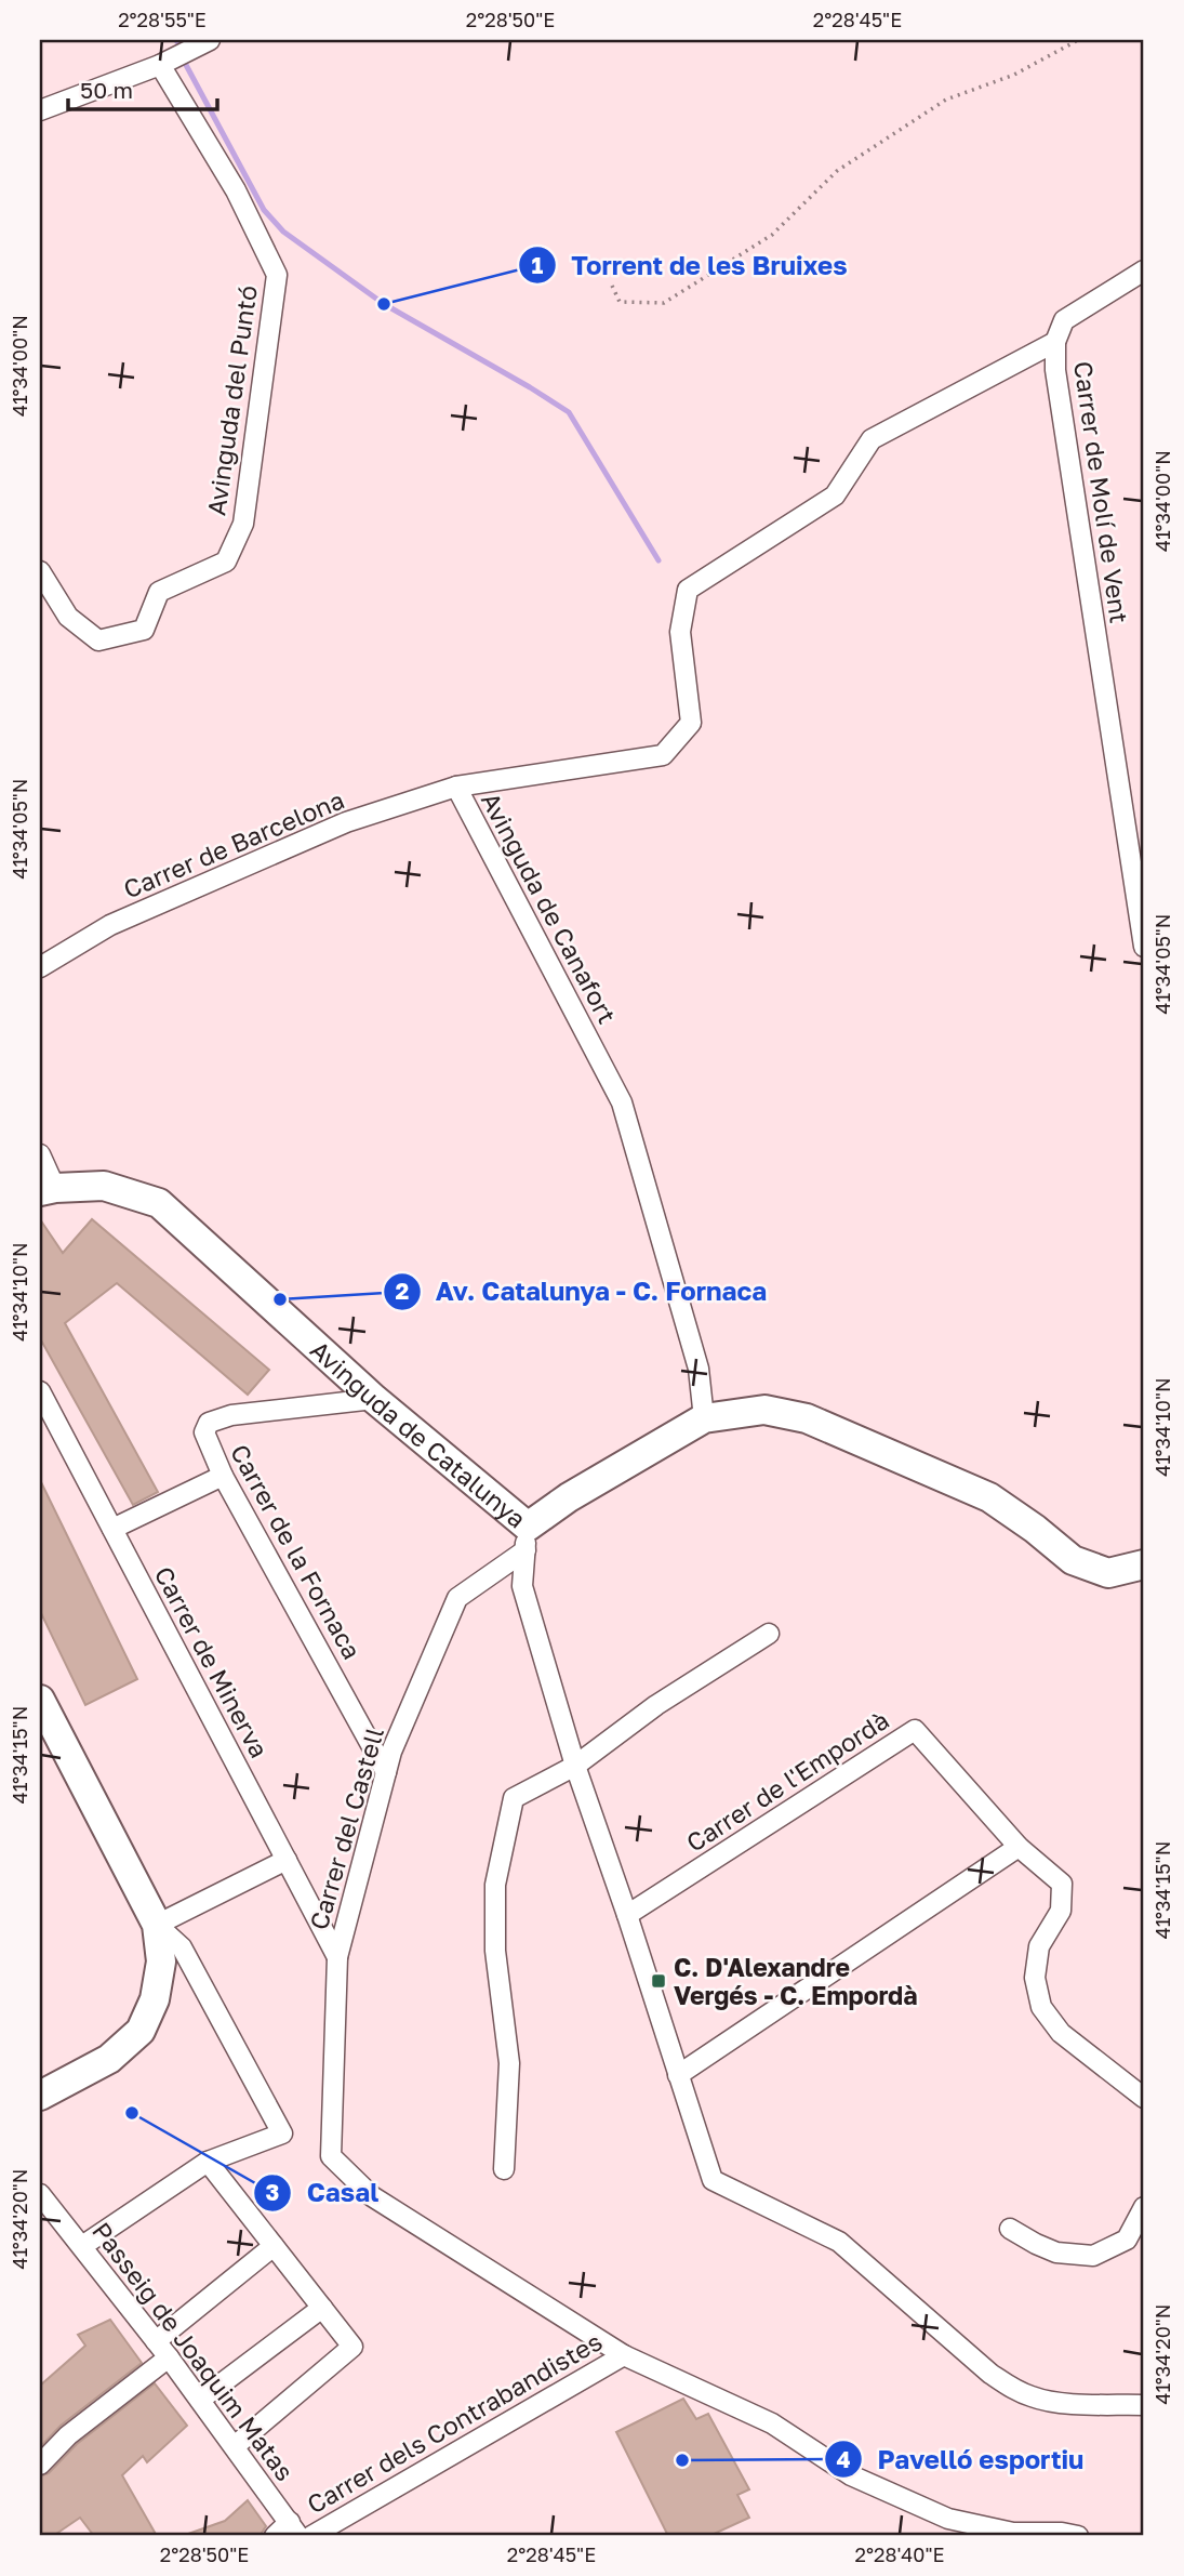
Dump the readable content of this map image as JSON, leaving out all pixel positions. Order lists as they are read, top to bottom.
{
  "streets": {
    "street": [
      "Avinguda del Puntó",
      "Carrer de Molí de Vent",
      "Carrer de Barcelona",
      "Avinguda de Canafort",
      "Avinguda de Catalunya",
      "Carrer de la Fornaca",
      "Carrer de Minerva",
      "Carrer de l'Empordà",
      "Carrer del Castell",
      "Passeig de Joaquim Matas",
      "Carrer dels Contrabandistes"
    ]
  },
  "crossings": [
    ["Carrer de Molí de Vent", "Avinguda de Canafort"],
    ["Carrer de Barcelona", "Avinguda de Canafort"],
    ["Avinguda de Canafort", "Avinguda de Catalunya"],
    ["Avinguda de Catalunya", "Carrer de la Fornaca"],
    ["Avinguda de Catalunya", "Carrer del Castell"],
    ["Carrer de la Fornaca", "Carrer del Castell"],
    ["Carrer de Minerva", "Carrer del Castell"],
    ["Carrer del Castell", "Carrer dels Contrabandistes"]
  ],
  "places": {
    "other": [
      "Torrent de les Bruixes",
      "Av. Catalunya - C. Fornaca",
      "Casal",
      "Pavelló esportiu"
    ],
    "transit": ["C. D'Alexandre Vergés - C. Empordà"]
  },
  "scale_bar": "50 m",
  "coordinates": [
    "2°28'55\"E",
    "2°28'50\"E",
    "2°28'45\"E",
    "41°34'00\"N",
    "41°34'05\"N",
    "41°34'10\"N",
    "41°34'15\"N",
    "41°34'20\"N",
    "2°28'40\"E"
  ]
}
